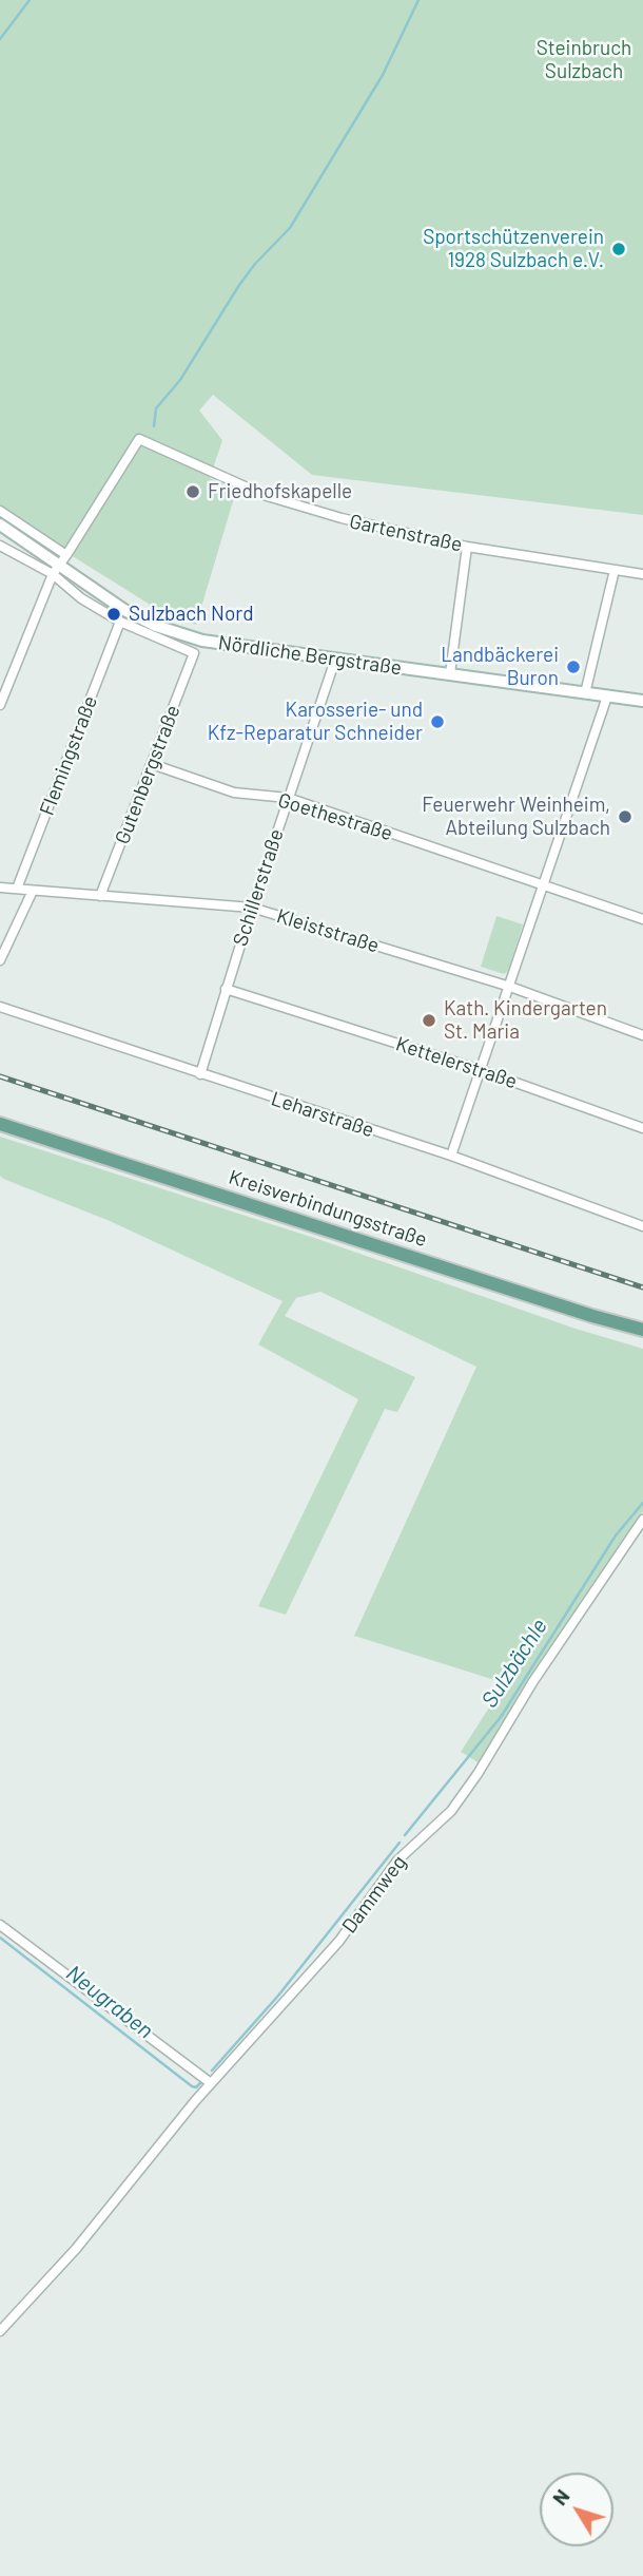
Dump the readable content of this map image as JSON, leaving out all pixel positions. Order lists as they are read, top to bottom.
{
  "streets": {
    "main road": ["Nördliche Bergstraße", "Kreisverbindungsstraße"],
    "street": [
      "Gartenstraße",
      "Flemingstraße",
      "Gutenbergstraße",
      "Goethestraße",
      "Schillerstraße",
      "Kleiststraße",
      "Kettelerstraße",
      "Leharstraße",
      "Dammweg"
    ]
  },
  "crossings": [
    ["Nördliche Bergstraße", "Schillerstraße"],
    ["Flemingstraße", "Gutenbergstraße"],
    ["Flemingstraße", "Kleiststraße"],
    ["Gutenbergstraße", "Goethestraße"],
    ["Gutenbergstraße", "Kleiststraße"],
    ["Goethestraße", "Schillerstraße"],
    ["Schillerstraße", "Kleiststraße"],
    ["Schillerstraße", "Kettelerstraße"],
    ["Schillerstraße", "Leharstraße"]
  ],
  "water": ["Sulzbächle", "Neugraben"],
  "parks": ["Steinbruch Sulzbach"],
  "places": [
    "Sportschützenverein 1928 Sulzbach e.V.",
    "Friedhofskapelle",
    "Sulzbach Nord",
    "Landbäckerei Buron",
    "Karosserie- und Kfz-Reparatur Schneider",
    "Feuerwehr Weinheim, Abteilung Sulzbach",
    "Kath. Kindergarten St. Maria"
  ],
  "north": "top left"
}
